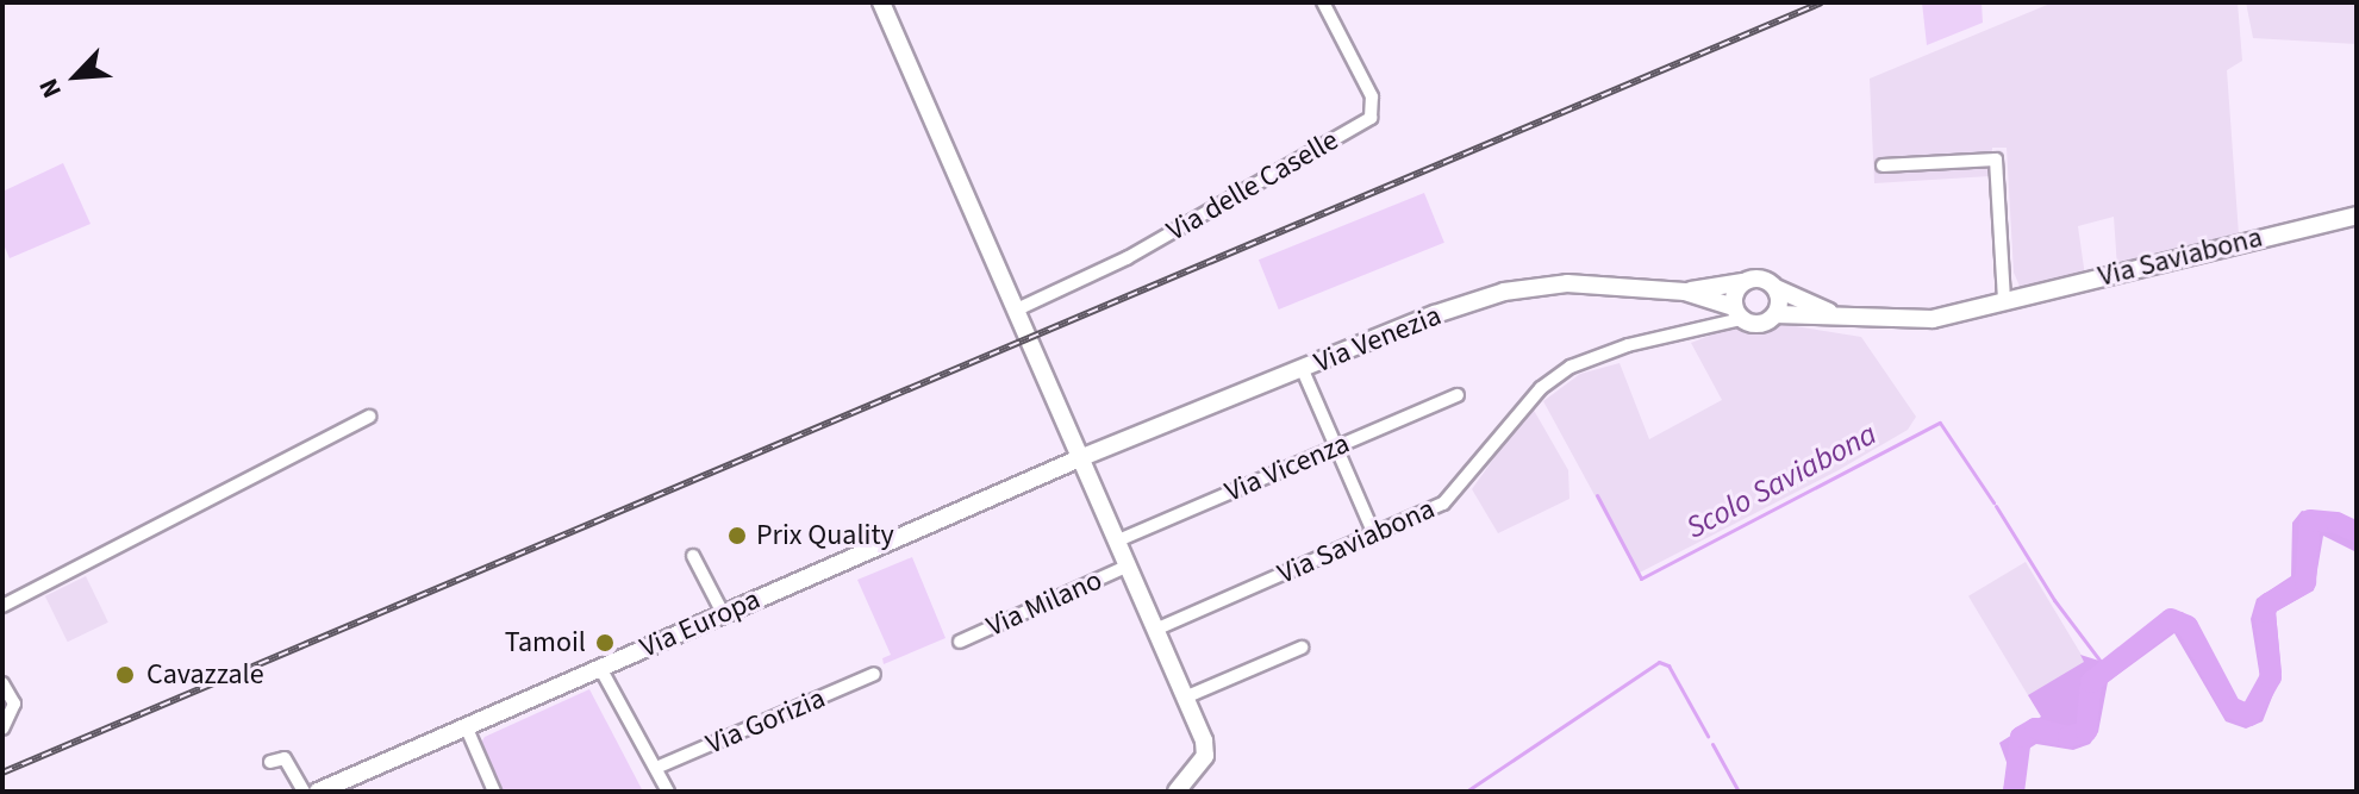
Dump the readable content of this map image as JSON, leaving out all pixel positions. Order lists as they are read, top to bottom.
{
  "streets": {
    "street": [
      "Via delle Caselle",
      "Via Saviabona",
      "Via Venezia",
      "Via Vicenza",
      "Via Milano",
      "Via Europa",
      "Via Gorizia"
    ]
  },
  "crossings": [
    ["Via Saviabona", "Via Venezia"],
    ["Via Venezia", "Via Europa"]
  ],
  "water": ["Scolo Saviabona"],
  "places": ["Prix Quality", "Tamoil", "Cavazzale"],
  "north": "bottom left"
}
